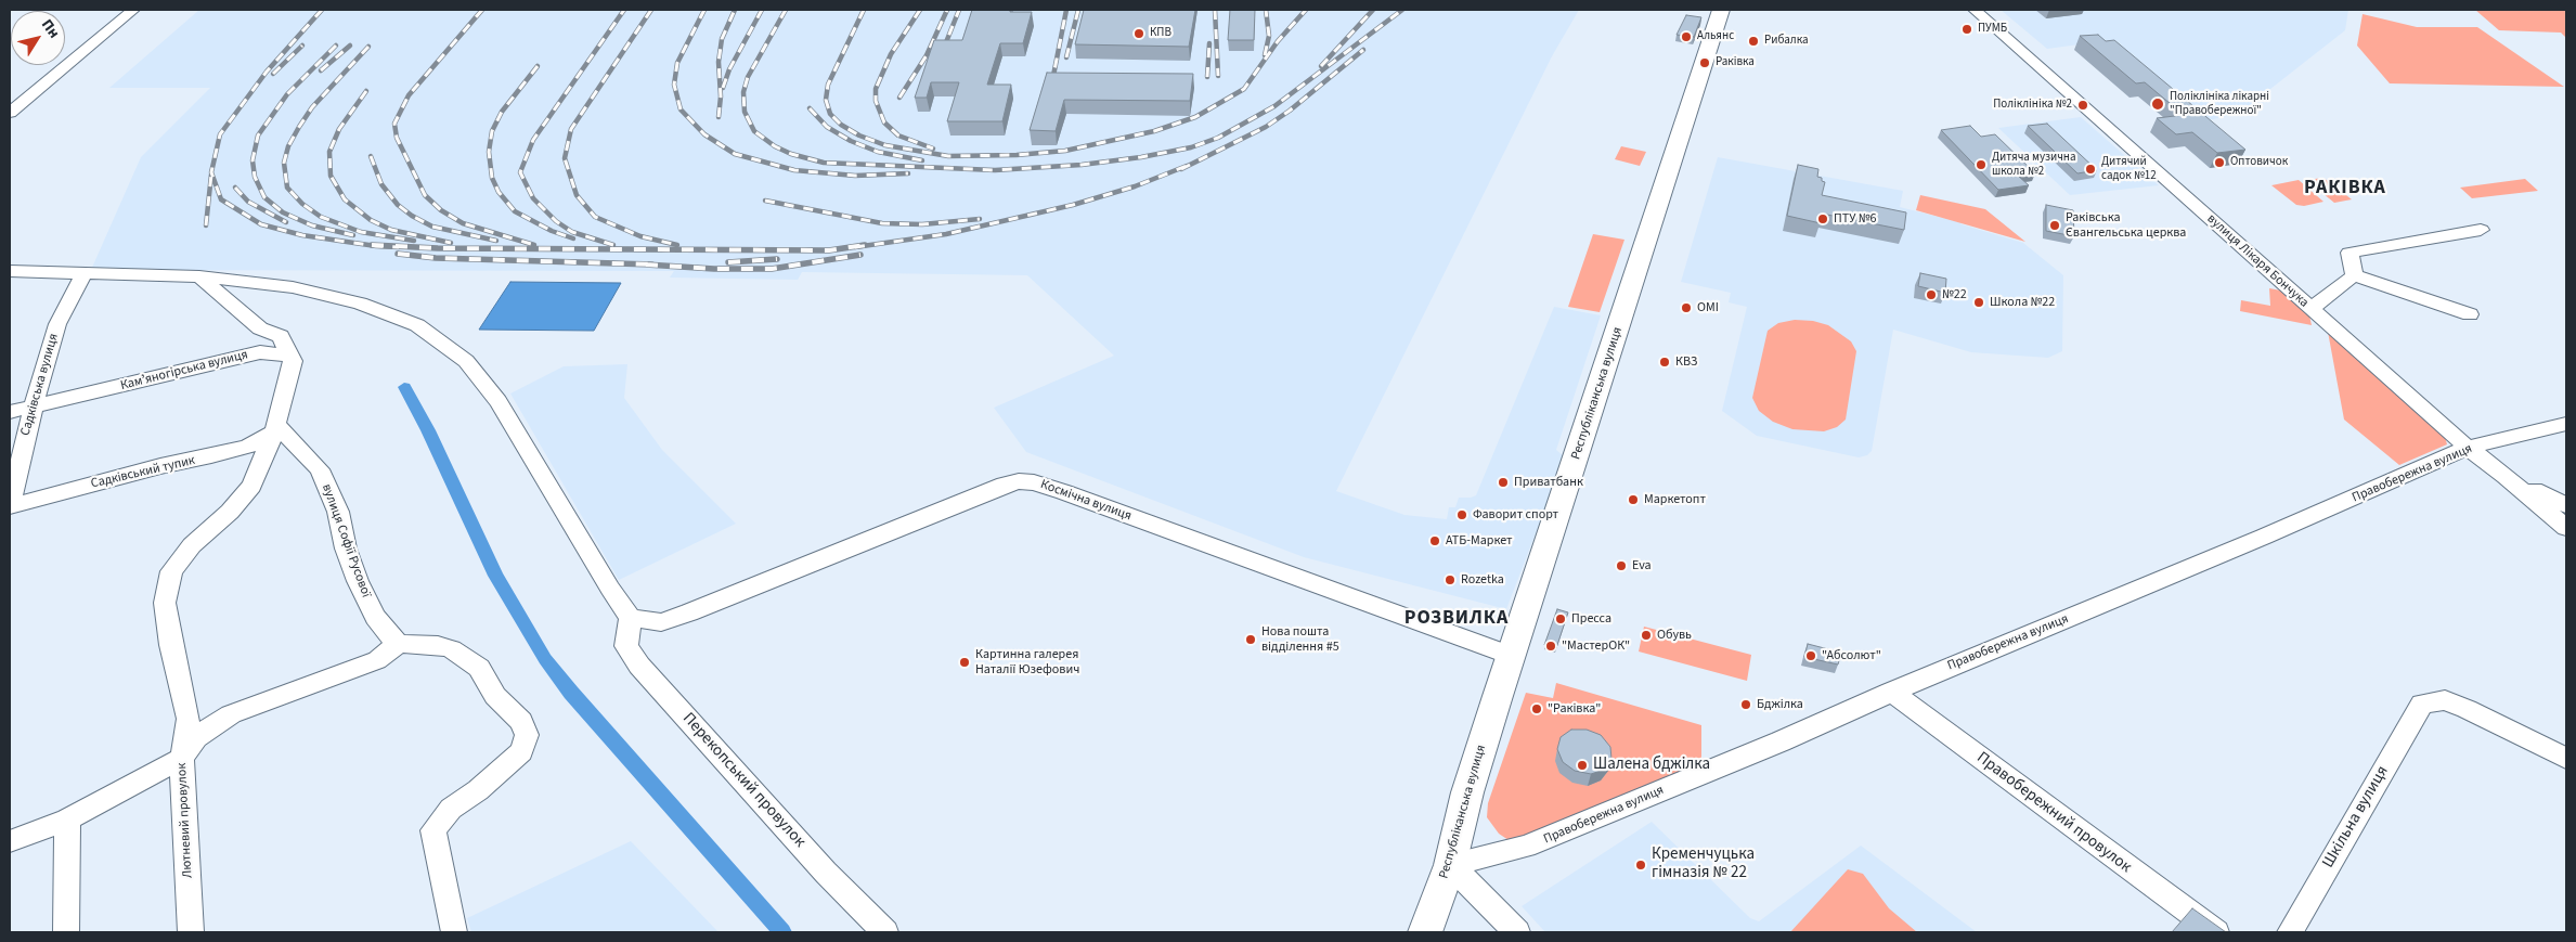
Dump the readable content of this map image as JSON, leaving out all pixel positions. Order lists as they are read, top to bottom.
{
  "streets": {
    "main road": ["Республіканська вулиця"],
    "street": [
      "вулиця Лікаря Бончука",
      "Камʼяногірська вулиця",
      "Садківська вулиця",
      "Садківський тупик",
      "Правобережна вулиця",
      "Космічна вулиця",
      "вулиця Софії Русової",
      "Перекопський провулок",
      "Правобережний провулок",
      "Шкільна вулиця",
      "Лютневий провулок"
    ]
  },
  "crossings": [
    ["вулиця Лікаря Бончука", "Правобережна вулиця"],
    ["Камʼяногірська вулиця", "Садківська вулиця"],
    ["Садківська вулиця", "Садківський тупик"],
    ["Республіканська вулиця", "Правобережна вулиця"],
    ["Республіканська вулиця", "Космічна вулиця"],
    ["Садківський тупик", "вулиця Софії Русової"],
    ["Садківський тупик", "Лютневий провулок"],
    ["Правобережна вулиця", "Правобережний провулок"],
    ["Космічна вулиця", "Перекопський провулок"],
    ["вулиця Софії Русової", "Лютневий провулок"]
  ],
  "districts": ["РАКІВКА", "РОЗВИЛКА"],
  "places": [
    "ПУМБ",
    "КПВ",
    "Альянс",
    "Рибалка",
    "Раківка",
    "Поліклініка лікарні \"Правобережної\"",
    "Поліклініка №2",
    "Оптовичок",
    "Дитяча музична школа №2",
    "Дитячий садок №12",
    "ПТУ №6",
    "Раківська Євангельська церква",
    "№22",
    "Школа №22",
    "OMI",
    "КВЗ",
    "Приватбанк",
    "Маркетопт",
    "Фаворит спорт",
    "АТБ-Маркет",
    "Eva",
    "Rozetka",
    "Пресса",
    "Обувь",
    "Нова пошта відділення #5",
    "\"МастерОК\"",
    "\"Абсолют\"",
    "Картинна галерея Наталії Юзефович",
    "Бджілка",
    "\"Раківка\"",
    "Шалена бджілка",
    "Кременчуцька гімназія № 22"
  ],
  "north": "top right"
}
